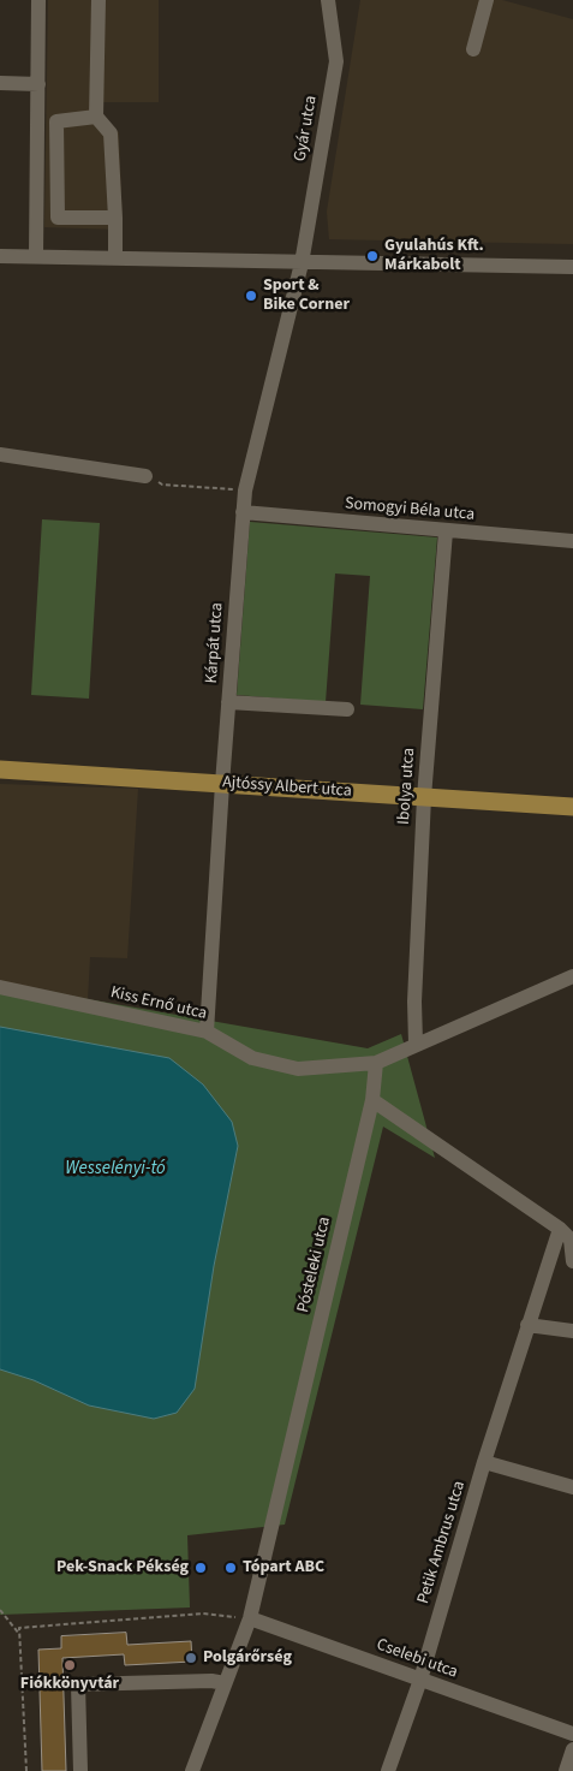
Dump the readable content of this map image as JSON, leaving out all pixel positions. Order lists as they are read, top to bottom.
{
  "streets": {
    "main road": ["Ajtóssy Albert utca"],
    "street": [
      "Gyár utca",
      "Somogyi Béla utca",
      "Kárpát utca",
      "Ibolya utca",
      "Kiss Ernő utca",
      "Pósteleki utca",
      "Petik Ambrus utca",
      "Cselebi utca"
    ]
  },
  "crossings": [
    ["Gyár utca", "Kárpát utca"],
    ["Somogyi Béla utca", "Kárpát utca"],
    ["Somogyi Béla utca", "Ibolya utca"],
    ["Kárpát utca", "Ajtóssy Albert utca"],
    ["Kárpát utca", "Kiss Ernő utca"],
    ["Ibolya utca", "Ajtóssy Albert utca"],
    ["Kiss Ernő utca", "Pósteleki utca"],
    ["Pósteleki utca", "Cselebi utca"],
    ["Petik Ambrus utca", "Cselebi utca"]
  ],
  "water": ["Wesselényi-tó"],
  "places": [
    "Gyulahús Kft. Márkabolt",
    "Sport & Bike Corner",
    "Pek-Snack Pékség",
    "Tópart ABC",
    "Polgárőrség",
    "Fiókkönyvtár"
  ]
}
